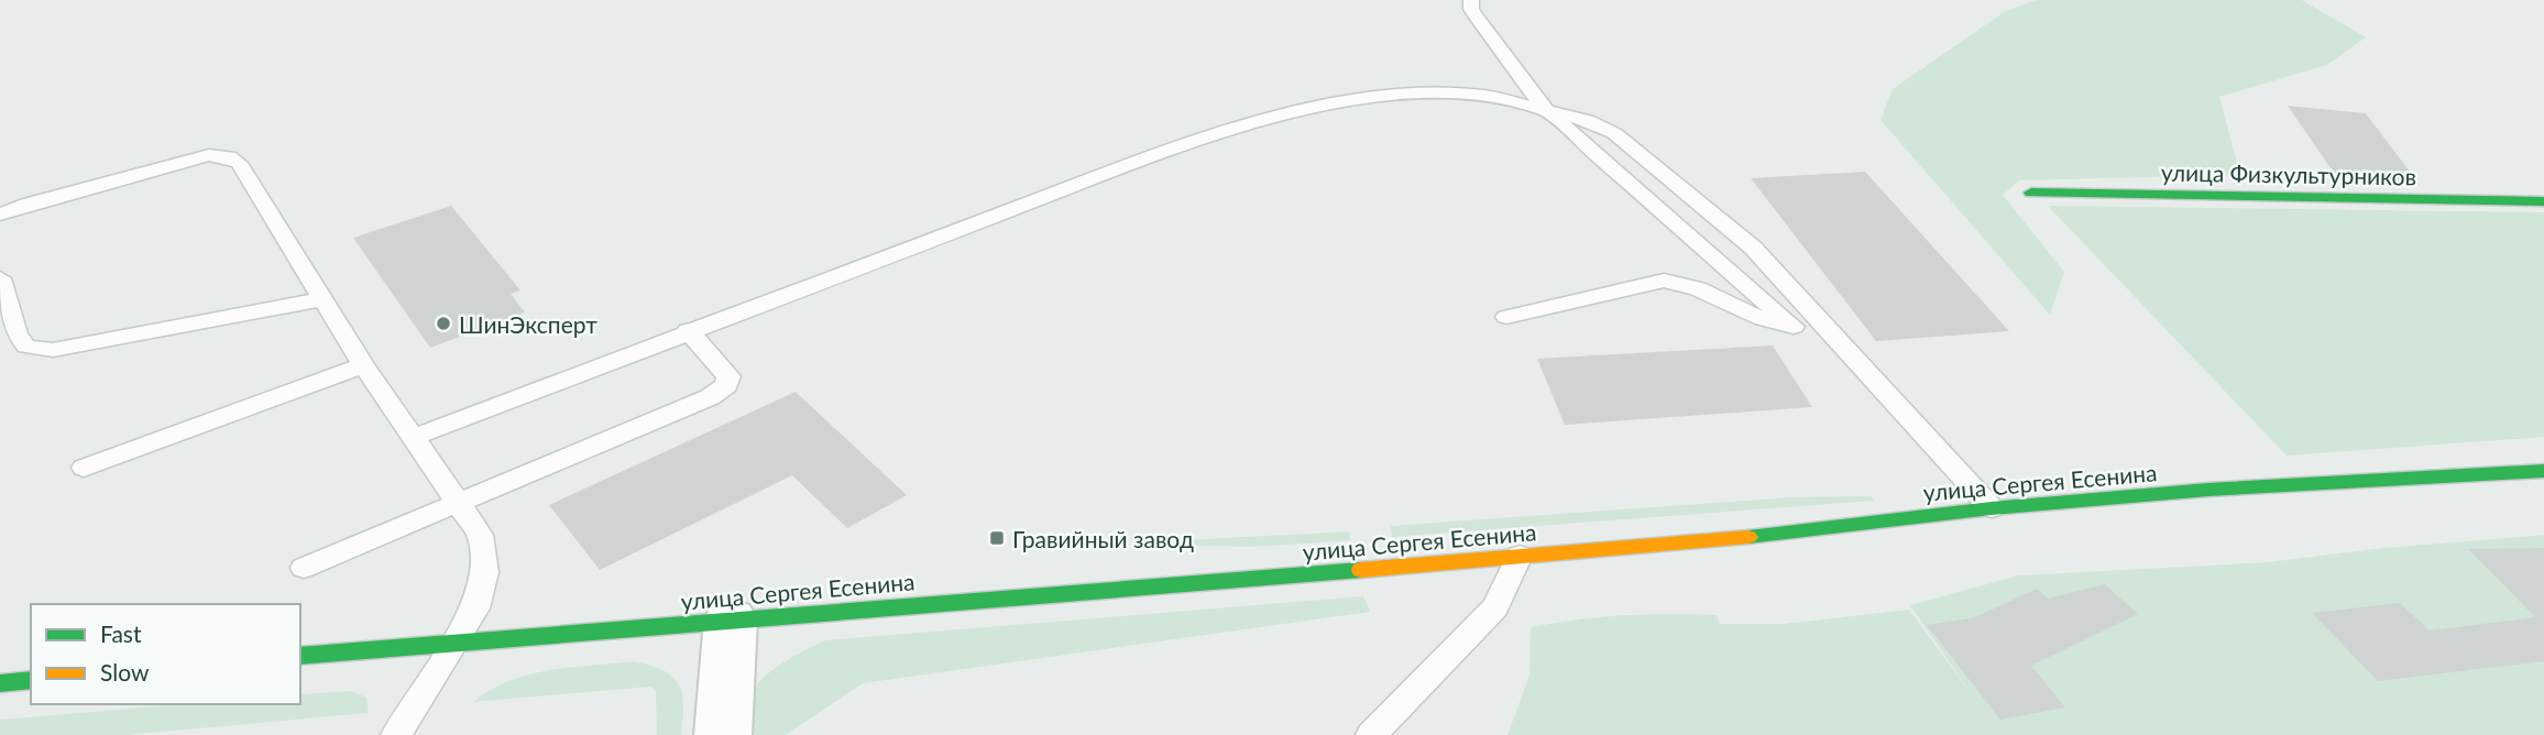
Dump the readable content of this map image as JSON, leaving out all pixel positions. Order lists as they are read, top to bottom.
{
  "streets": {
    "street": ["улица Физкультурников", "улица Сергея Есенина"]
  },
  "places": {
    "other": ["ШинЭксперт"],
    "transit": ["Гравийный завод"]
  },
  "legend": ["Fast", "Slow"]
}
